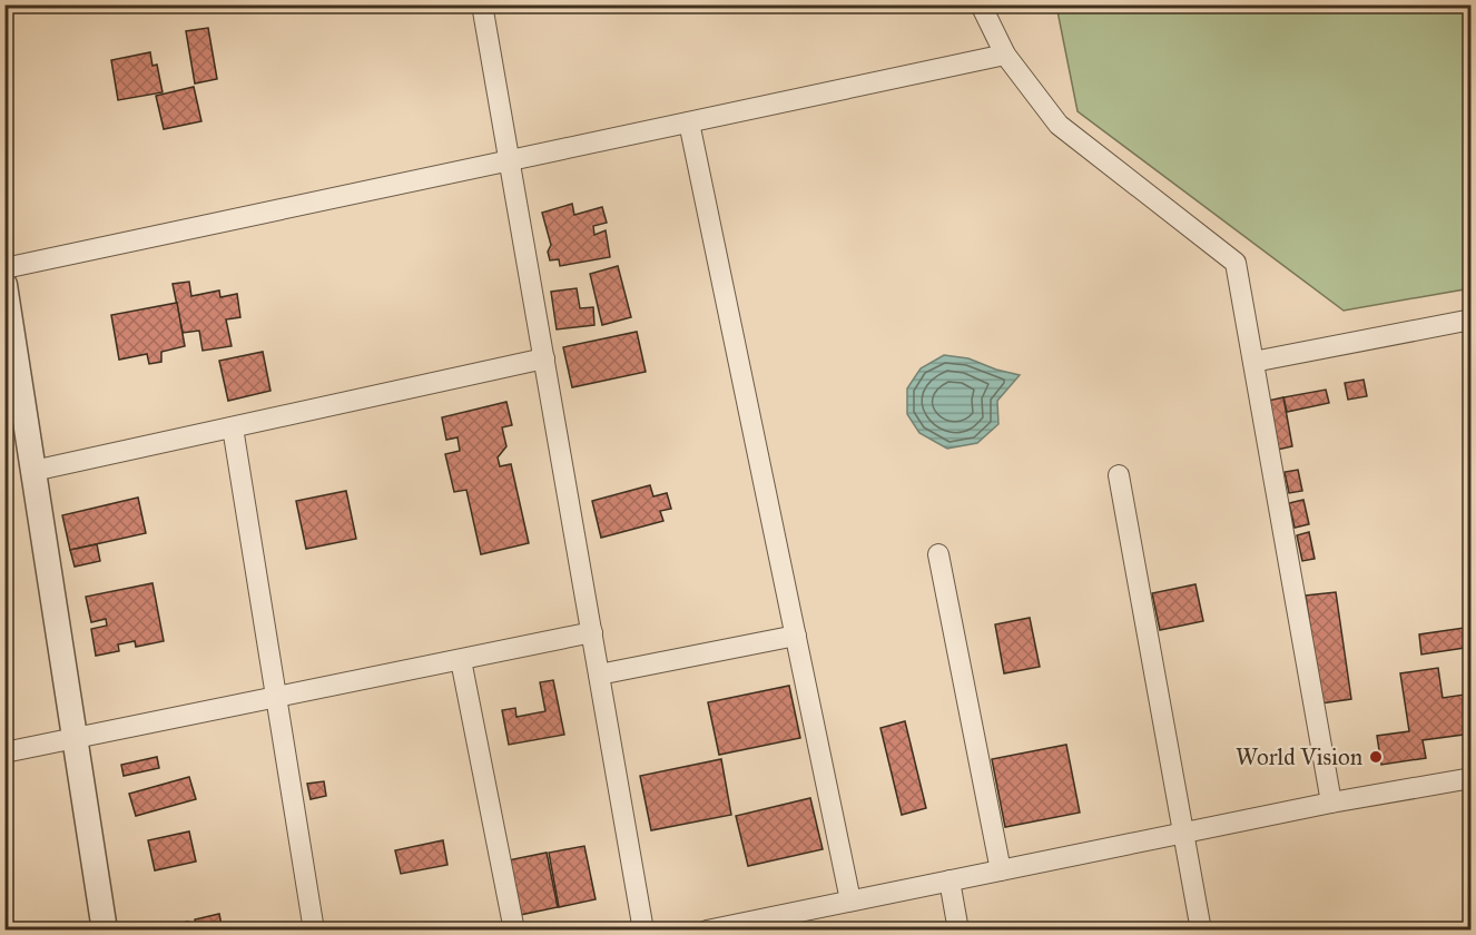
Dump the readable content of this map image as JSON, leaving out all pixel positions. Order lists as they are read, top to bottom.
{
  "places": ["World Vision"]
}
